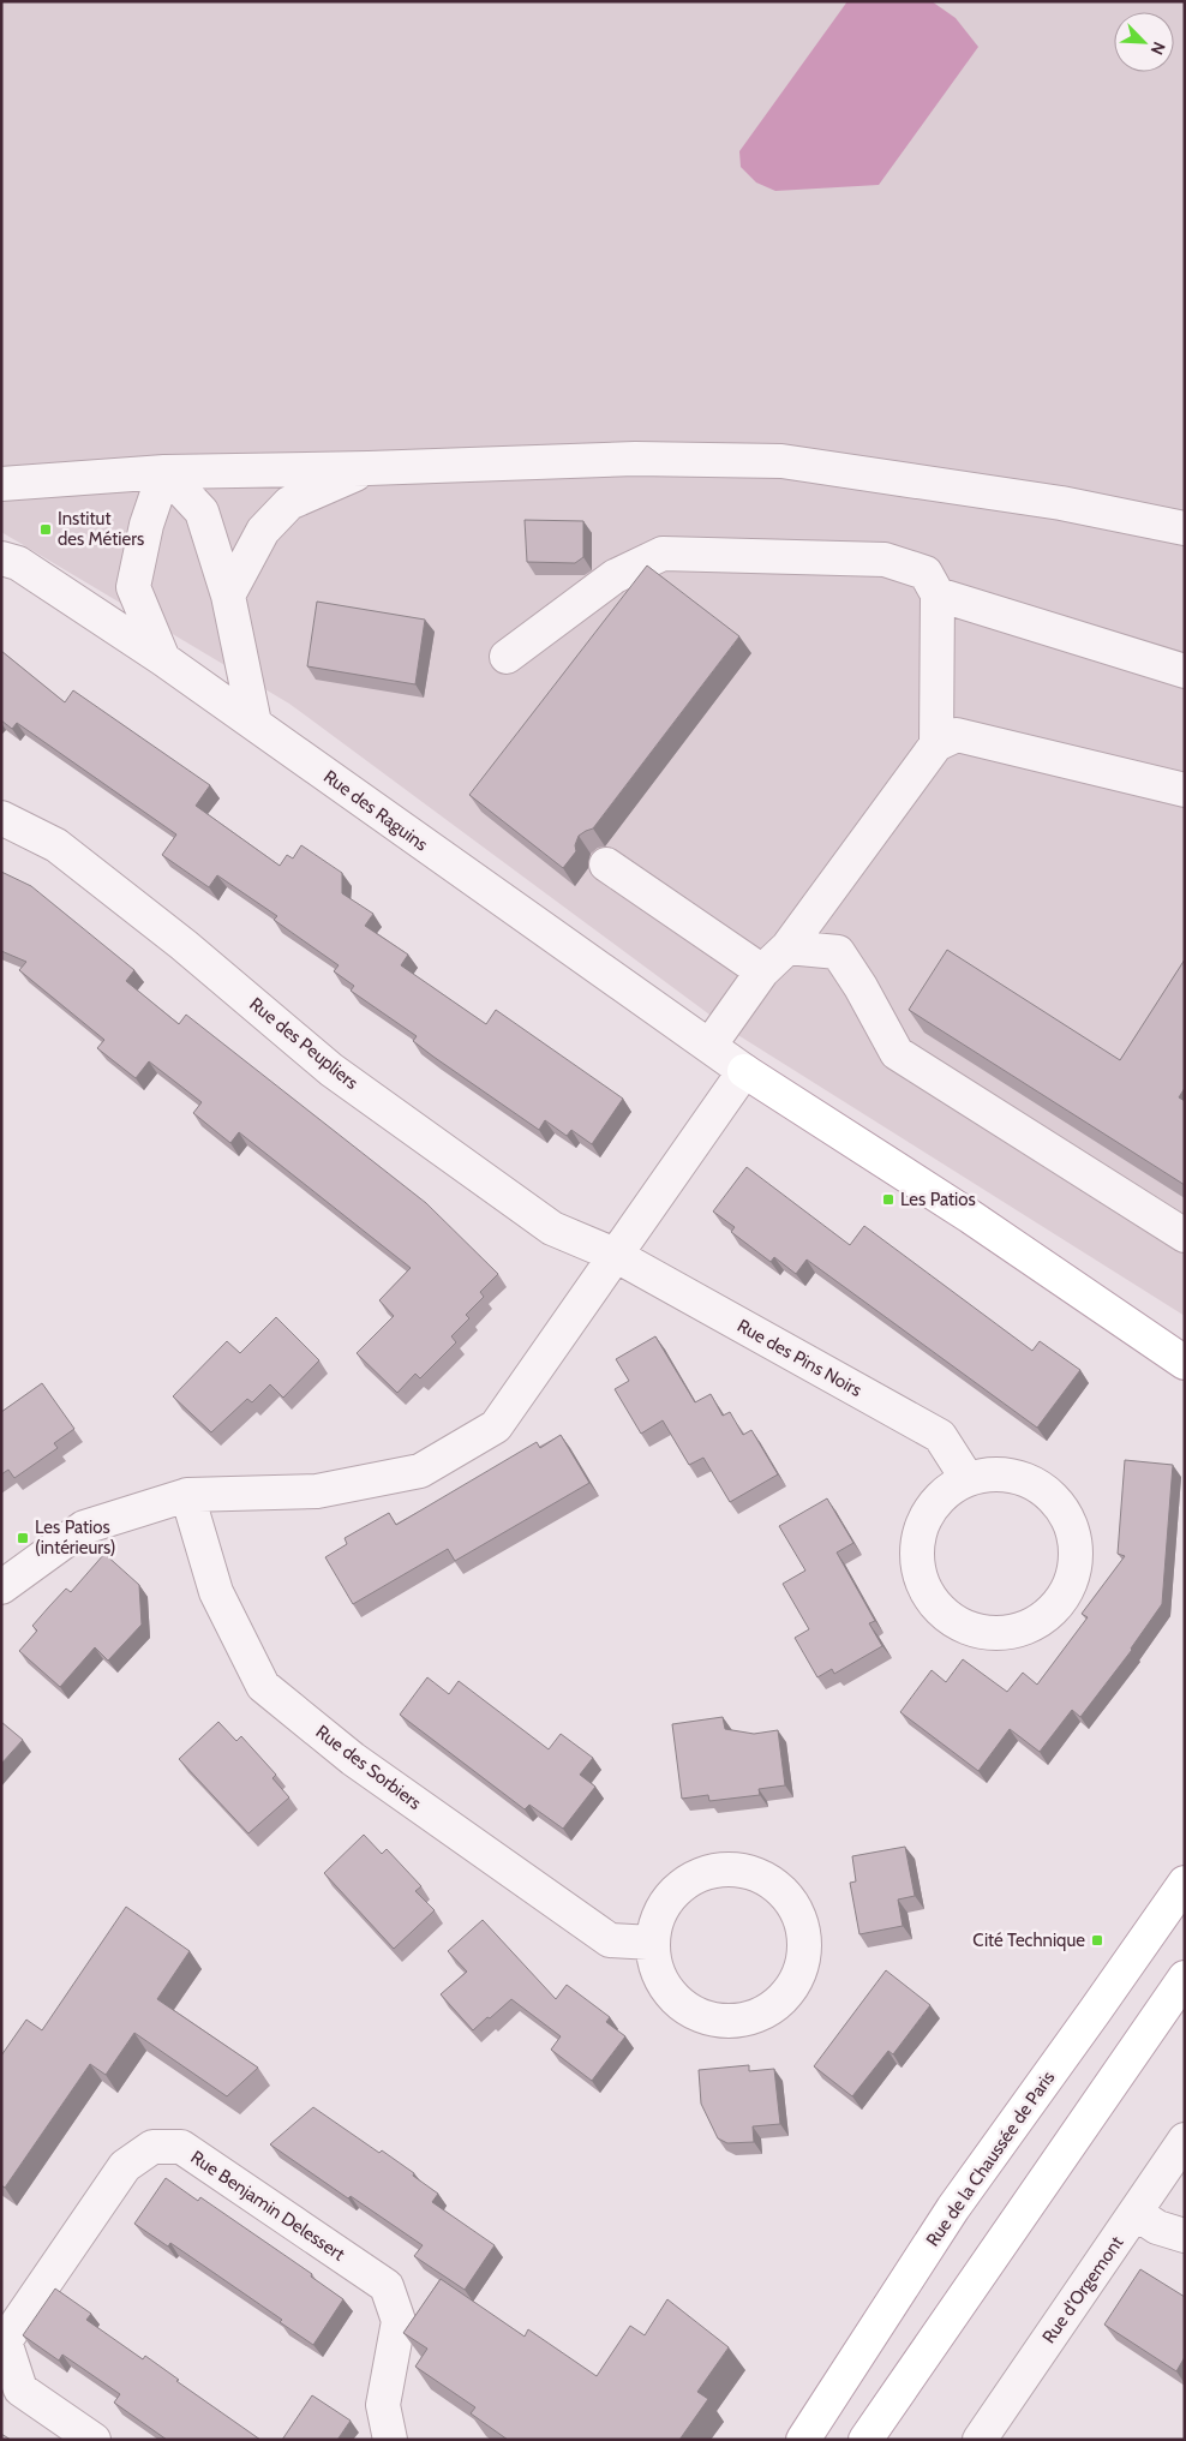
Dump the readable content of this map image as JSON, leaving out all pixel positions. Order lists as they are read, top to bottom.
{
  "streets": {
    "main road": ["Rue de la Chaussée de Paris"],
    "street": [
      "Rue des Raguins",
      "Rue des Peupliers",
      "Rue des Pins Noirs",
      "Rue des Sorbiers",
      "Rue Benjamin Delessert",
      "Rue d'Orgemont"
    ]
  },
  "crossings": [
    ["Rue des Peupliers", "Rue des Pins Noirs"]
  ],
  "places": {
    "transit": [
      "Institut des Métiers",
      "Les Patios",
      "Les Patios (intérieurs)",
      "Cité Technique"
    ]
  },
  "north": "bottom right"
}
